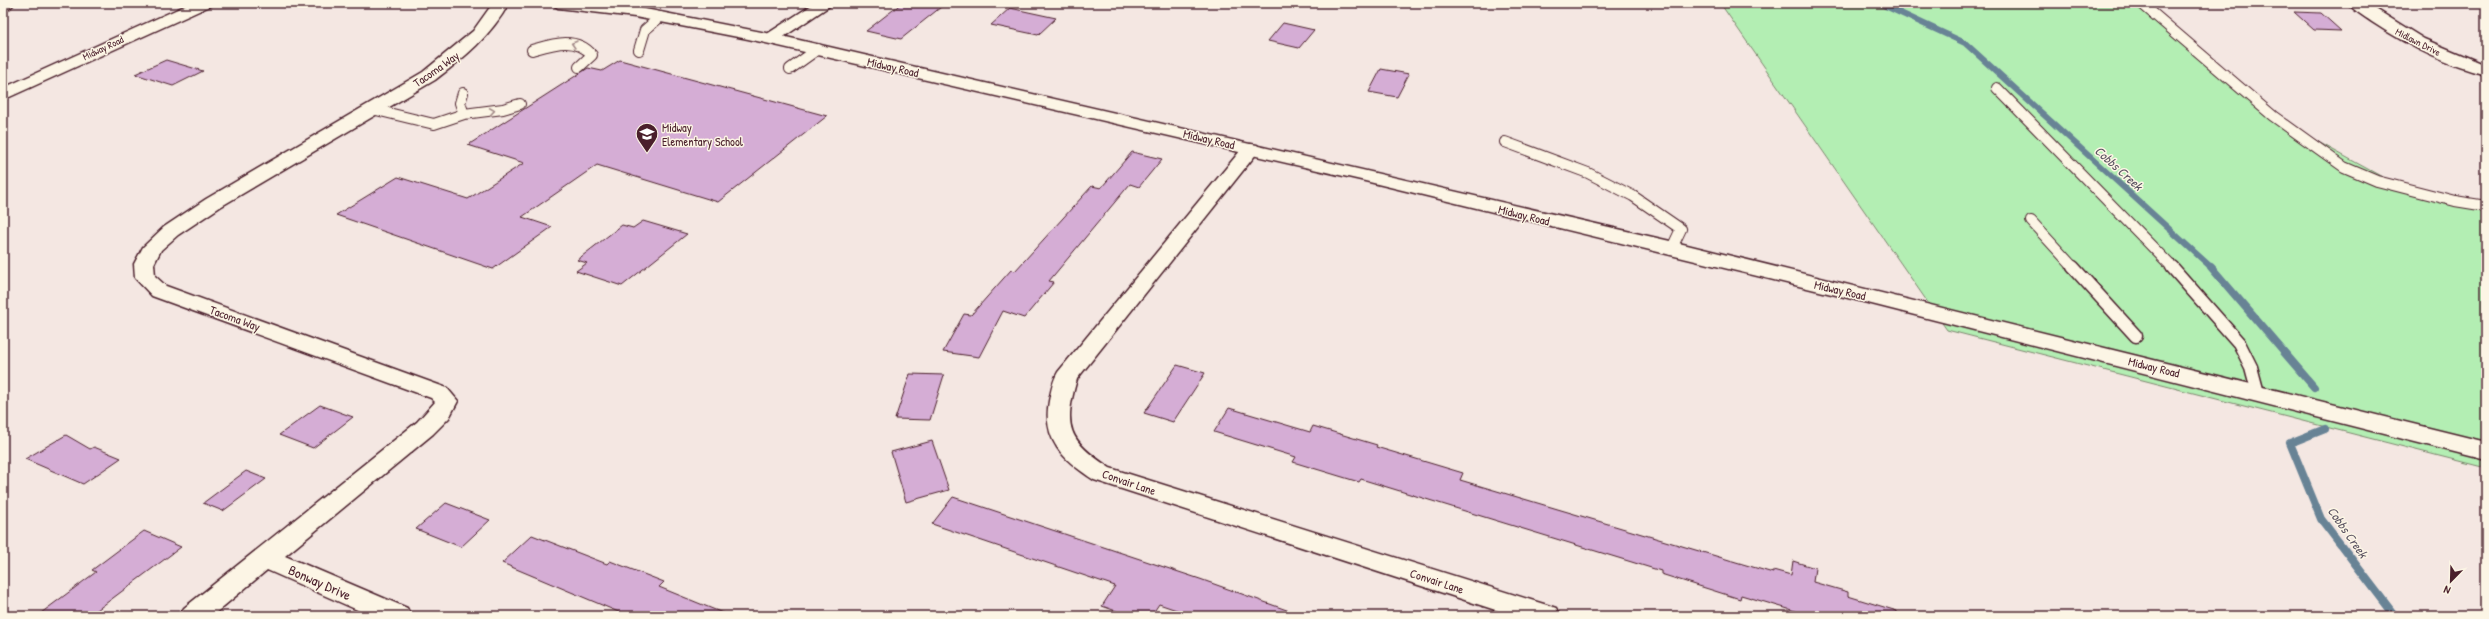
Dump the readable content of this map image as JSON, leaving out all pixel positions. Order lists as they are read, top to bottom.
{
  "streets": {
    "street": [
      "Midlawn Drive",
      "Midway Road",
      "Tacoma Way",
      "Convair Lane",
      "Bonway Drive"
    ]
  },
  "crossings": [
    ["Midway Road", "Convair Lane"],
    ["Tacoma Way", "Bonway Drive"]
  ],
  "water": ["Cobbs Creek"],
  "places": {
    "school or university": ["Midway Elementary School"]
  },
  "north": "bottom left"
}
